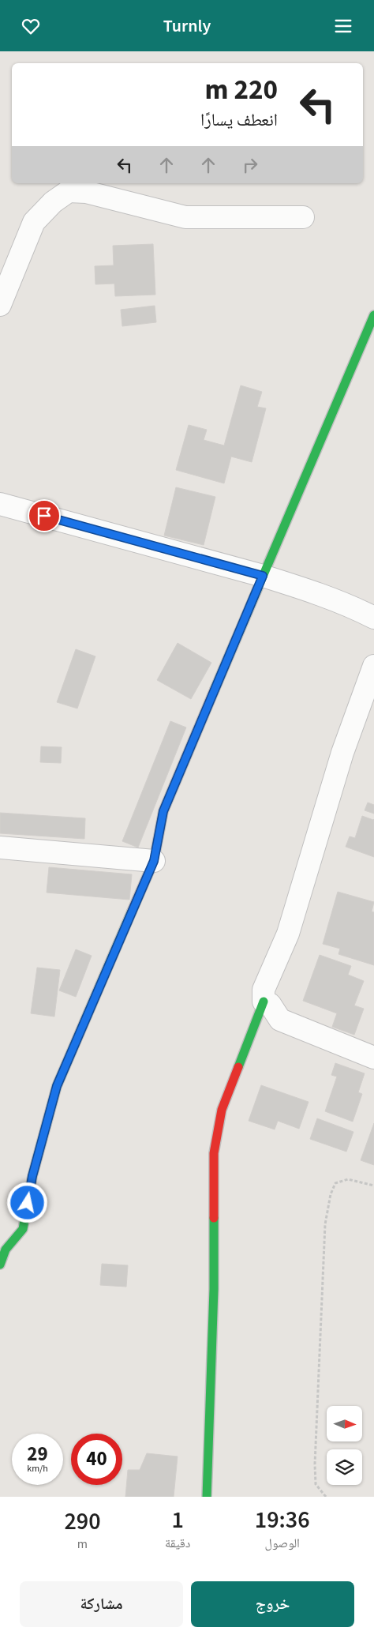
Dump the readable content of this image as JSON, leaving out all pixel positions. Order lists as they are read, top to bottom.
{
  "north": "right",
  "page": {
    "header": "Turnly",
    "turn": ["220 m", "انعطف يسارًا"],
    "speed": "29 km/h",
    "limit": "40",
    "eta": [
      "19:36",
      "الوصول",
      "1",
      "دقيقة",
      "290",
      "m"
    ],
    "buttons": ["خروج", "مشاركة"]
  }
}
